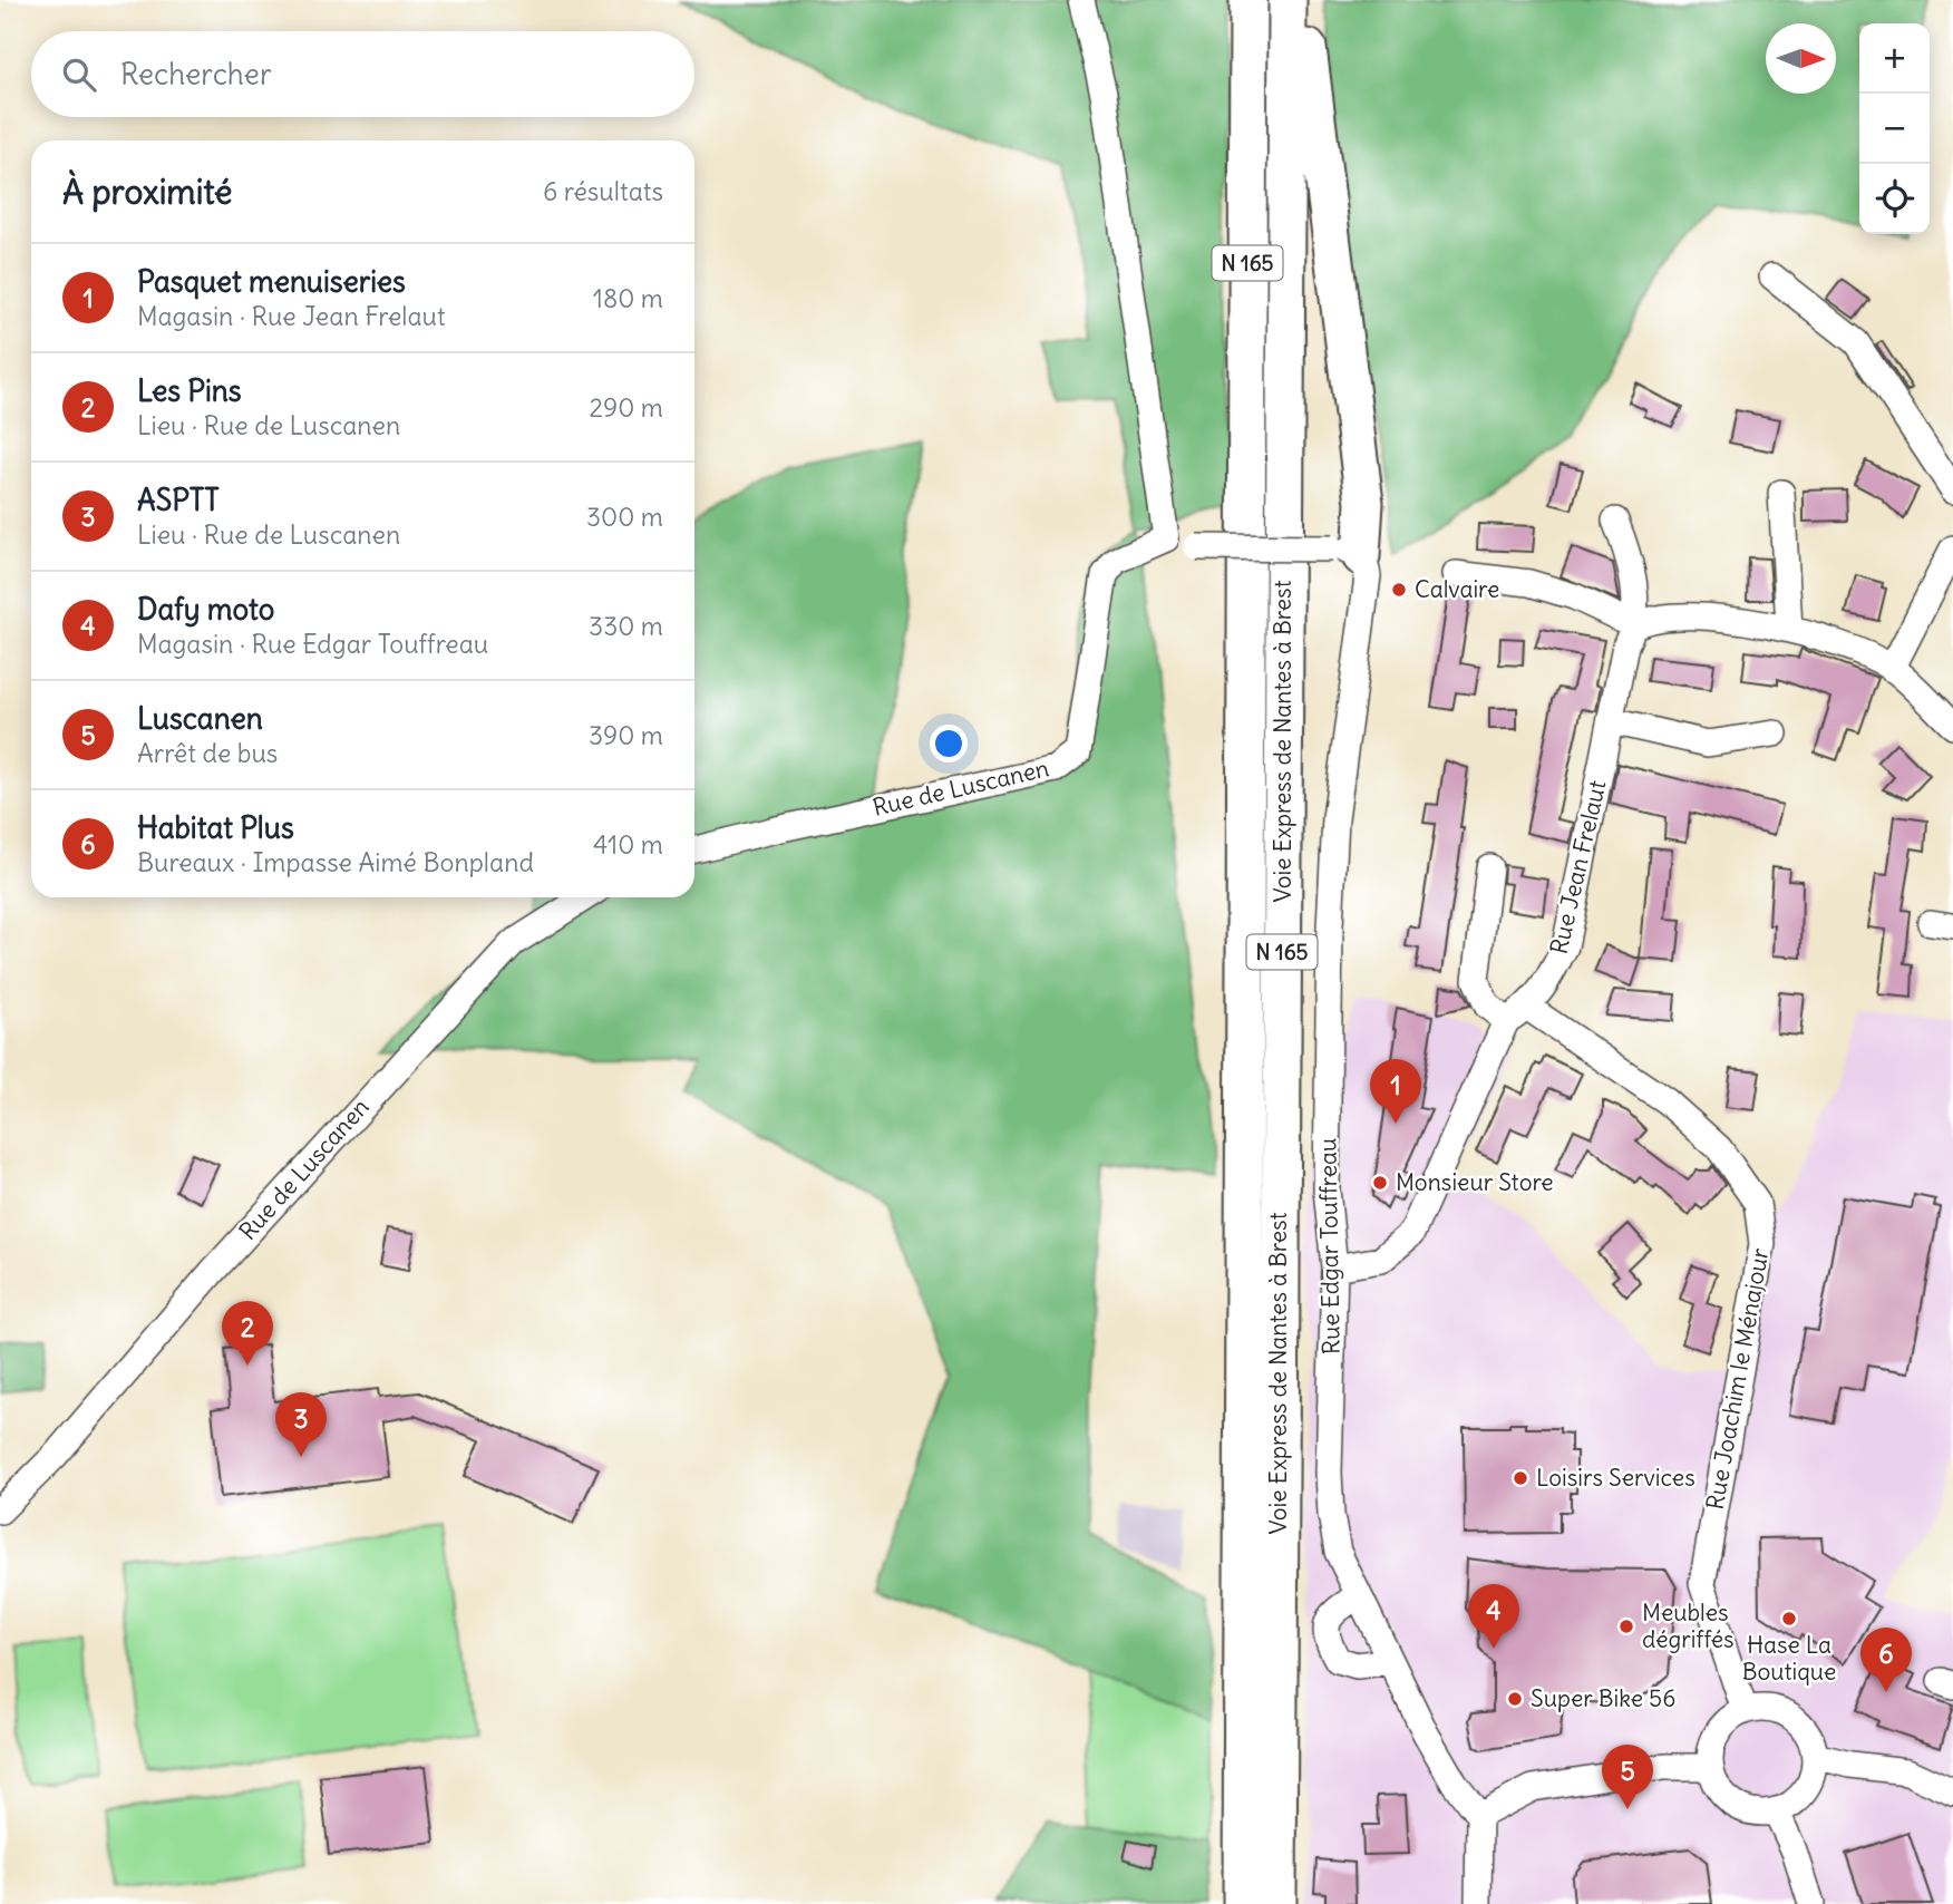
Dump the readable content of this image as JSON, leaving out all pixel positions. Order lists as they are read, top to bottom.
{
  "streets": {
    "highway": ["N 165", "Voie Express de Nantes à Brest"],
    "street": [
      "Rue de Luscanen",
      "Rue Jean Frelaut",
      "Rue Edgar Touffreau",
      "Rue Joachim le Ménajour"
    ]
  },
  "crossings": [
    ["Rue Jean Frelaut", "Rue Joachim le Ménajour"]
  ],
  "places": [
    "Calvaire",
    "Monsieur Store",
    "Loisirs Services",
    "Hase La Boutique",
    "Meubles dégriffés",
    "Super Bike 56"
  ],
  "north": "right",
  "page": {
    "map_buttons": ["+", "−"],
    "search": "Rechercher",
    "heading": ["À proximité", "6 résultats"],
    "list": [
      {
        "mark": "1",
        "name": "Pasquet menuiseries",
        "note": "Magasin · Rue Jean Frelaut",
        "value": "180 m"
      },
      {
        "mark": "2",
        "name": "Les Pins",
        "note": "Lieu · Rue de Luscanen",
        "value": "290 m"
      },
      {
        "mark": "3",
        "name": "ASPTT",
        "note": "Lieu · Rue de Luscanen",
        "value": "300 m"
      },
      {
        "mark": "4",
        "name": "Dafy moto",
        "note": "Magasin · Rue Edgar Touffreau",
        "value": "330 m"
      },
      {
        "mark": "5",
        "name": "Luscanen",
        "note": "Arrêt de bus",
        "value": "390 m"
      },
      {
        "mark": "6",
        "name": "Habitat Plus",
        "note": "Bureaux · Impasse Aimé Bonpland",
        "value": "410 m"
      }
    ],
    "pins": [
      "1",
      "2",
      "3",
      "4",
      "6",
      "5"
    ]
  }
}
